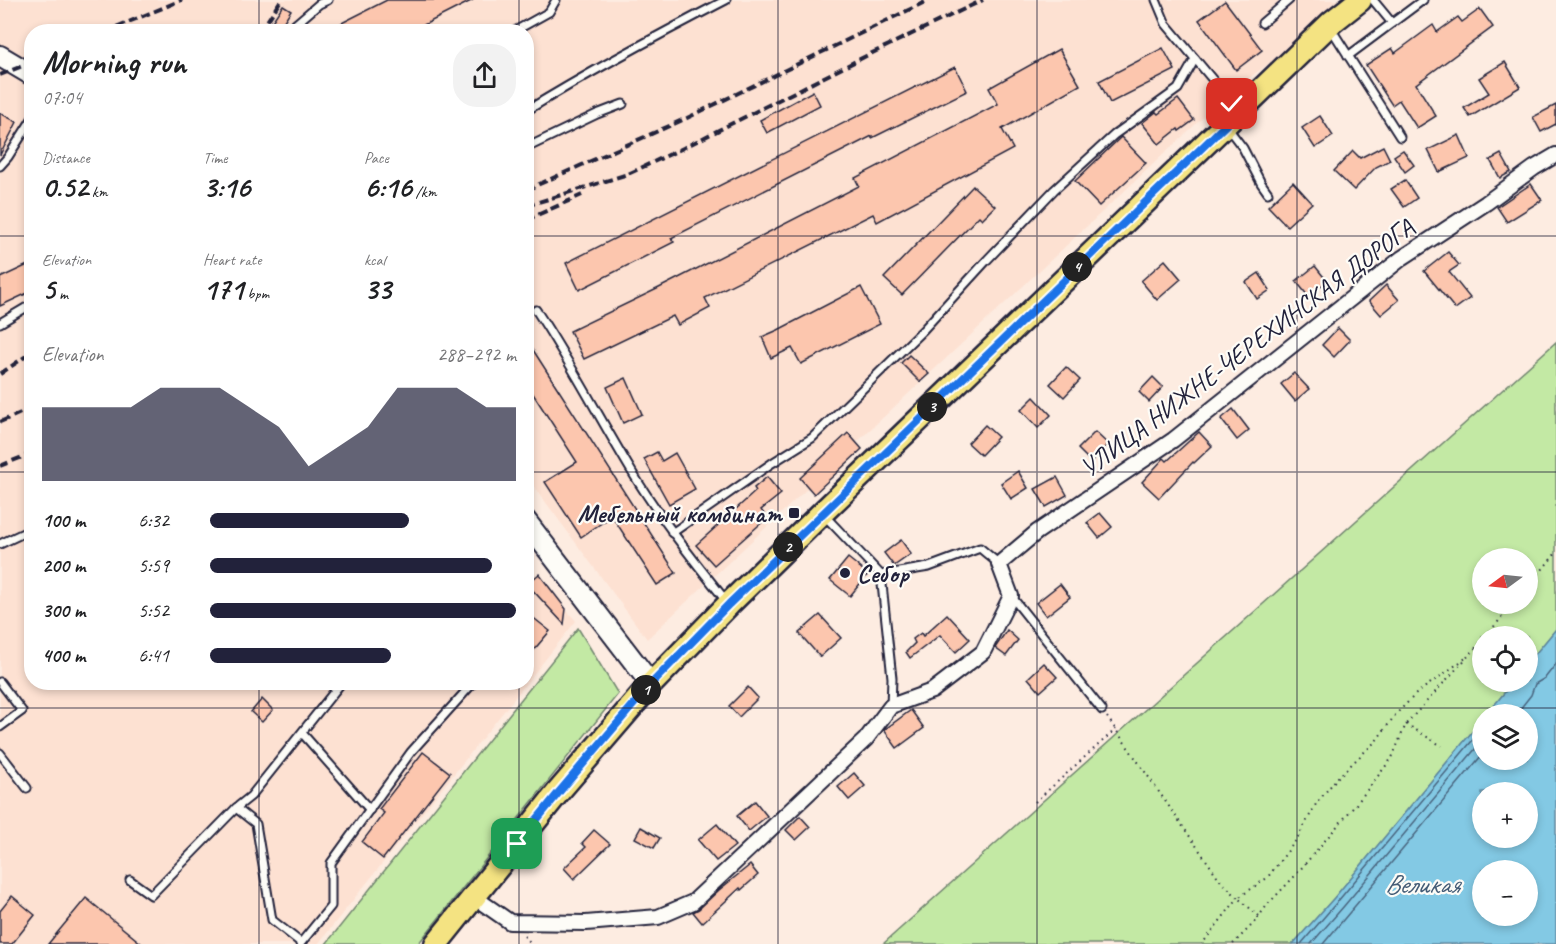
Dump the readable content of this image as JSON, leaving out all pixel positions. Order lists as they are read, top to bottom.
{
  "streets": {
    "street": ["УЛИЦА НИЖНЕ-ЧЕРЕХИНСКАЯ ДОРОГА"]
  },
  "water": ["Великая"],
  "places": {
    "transit": ["Мебельный комбинат"],
    "other": ["Себор"]
  },
  "north": "left",
  "page": {
    "heading": ["Morning run", "07:04"],
    "stats": [
      ["Distance", "0.52 km"],
      ["Time", "3:16"],
      ["Pace", "6:16 /km"],
      ["Elevation", "5 m"],
      ["Heart rate", "171 bpm"],
      ["kcal", "33"]
    ],
    "pins": [
      "4",
      "3",
      "2",
      "1"
    ],
    "chart": ["Elevation", "288–292 m"],
    "list": [
      {
        "name": "100 m",
        "note": "6:32"
      },
      {
        "name": "200 m",
        "note": "5:59"
      },
      {
        "name": "300 m",
        "note": "5:52"
      },
      {
        "name": "400 m",
        "note": "6:41"
      }
    ],
    "map_buttons": ["+", "−"]
  }
}
